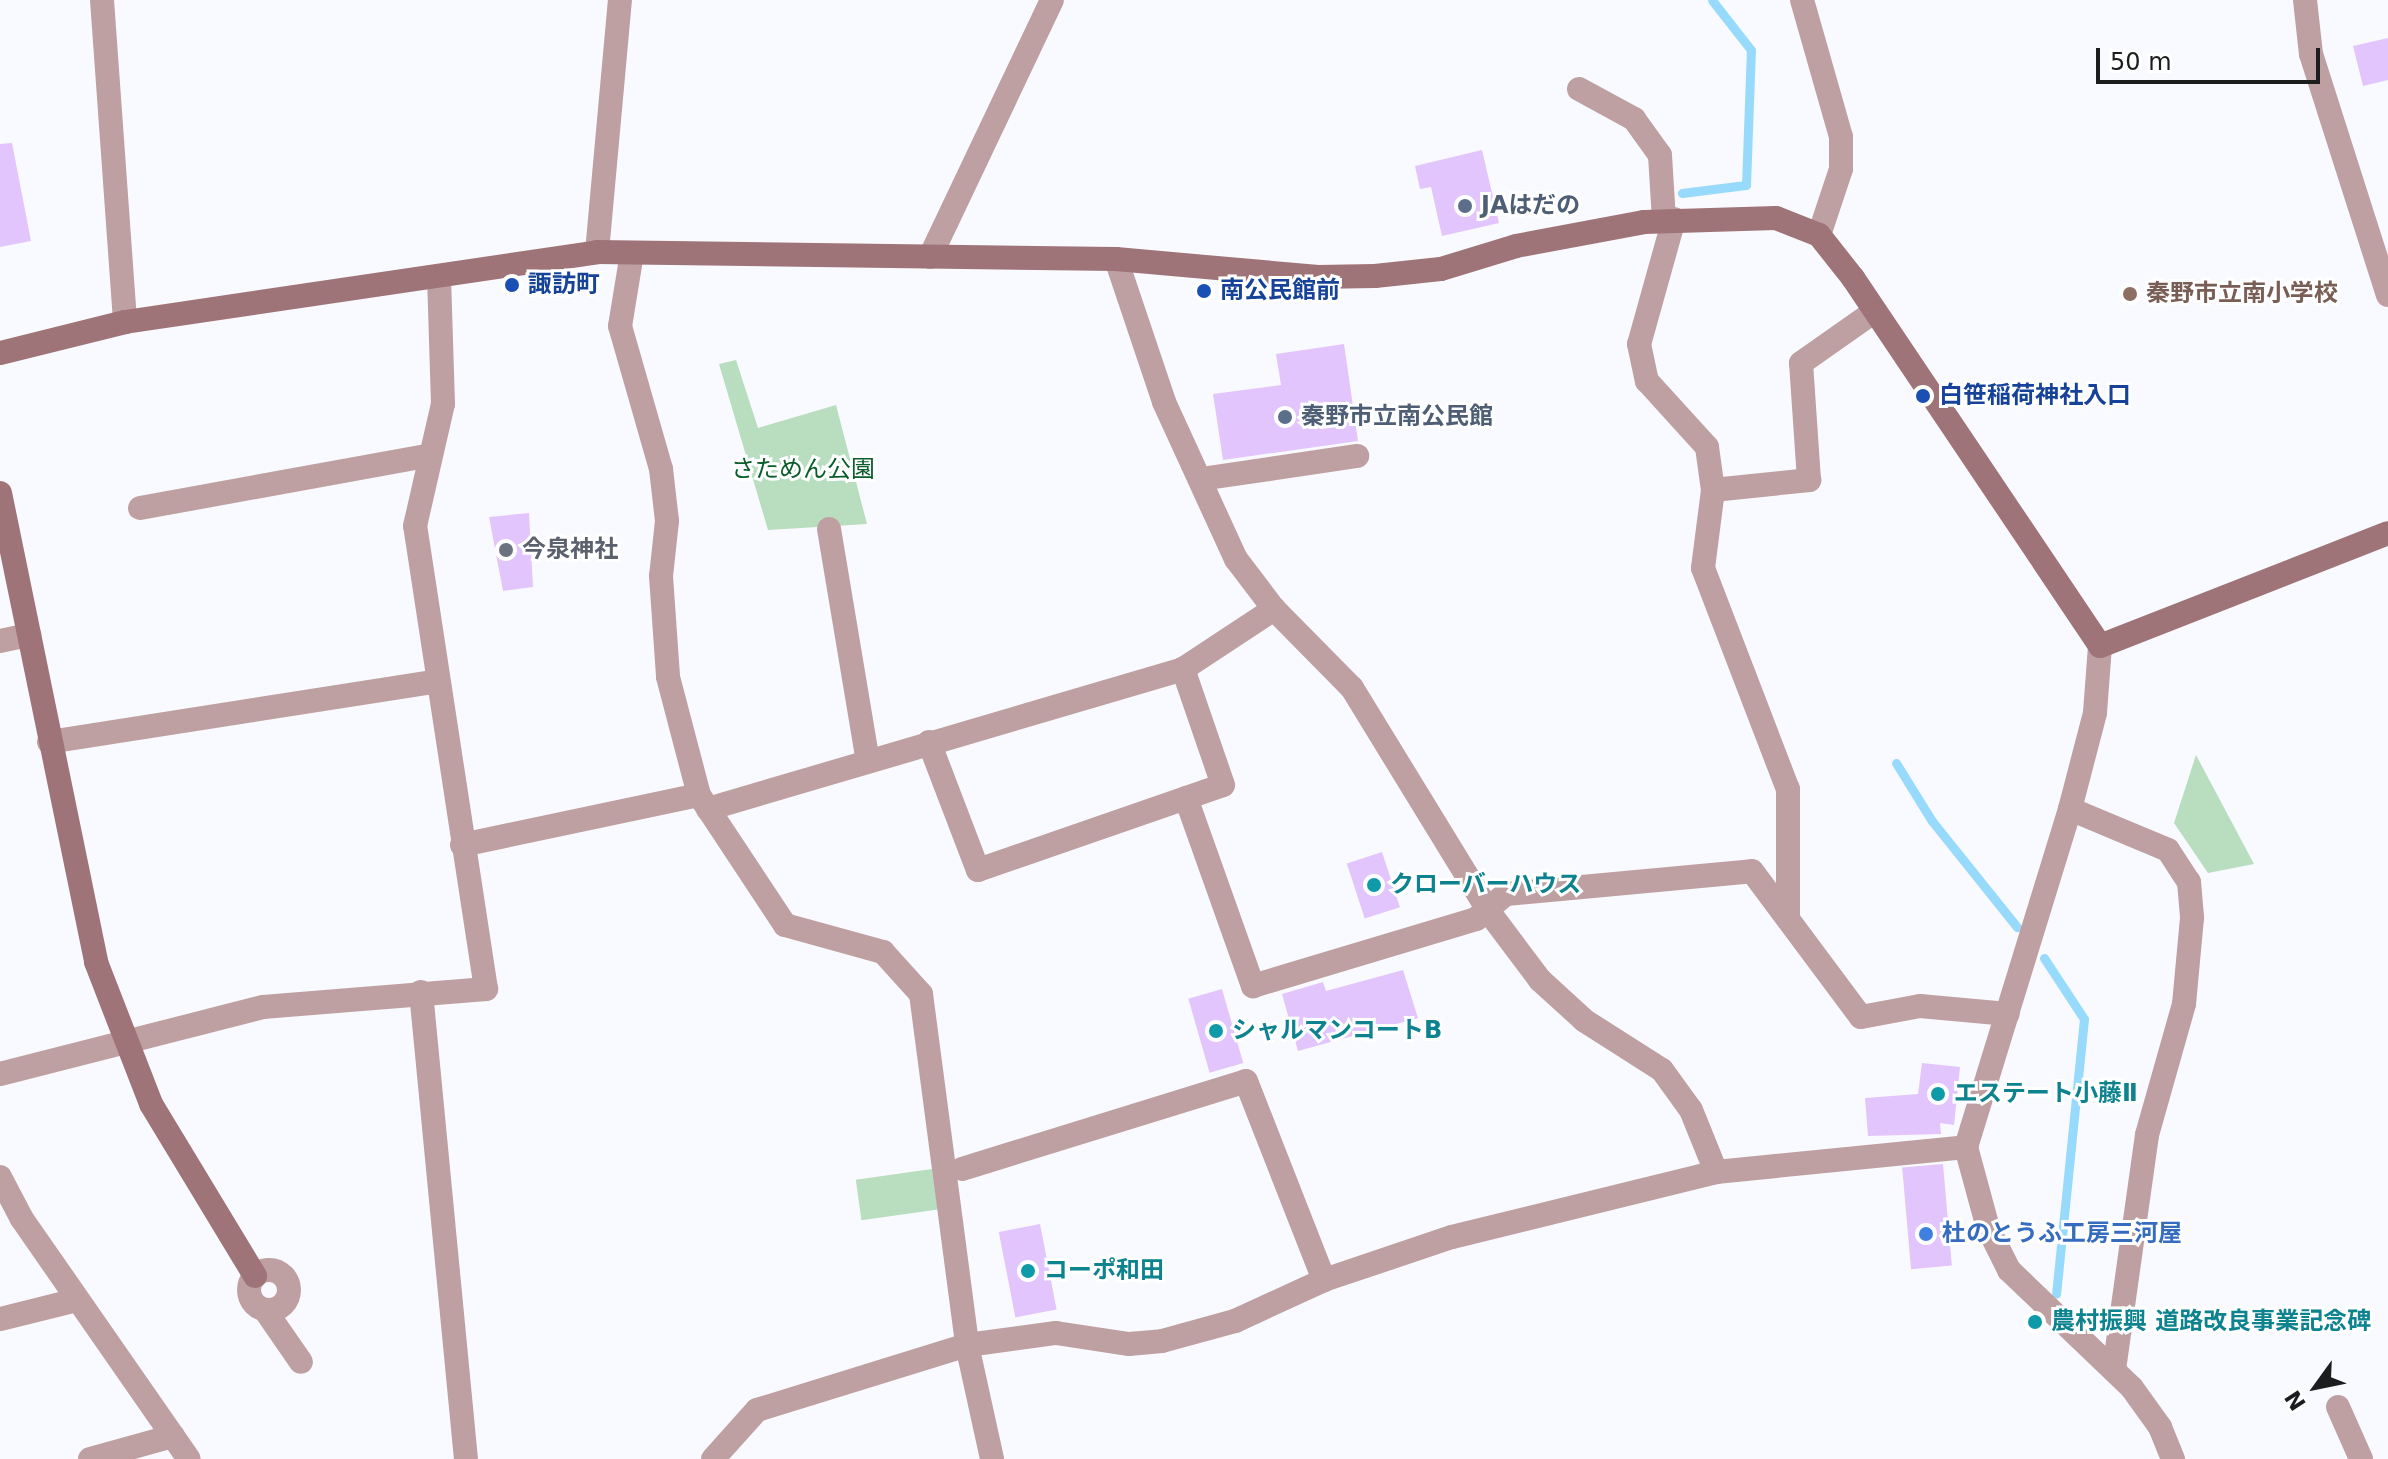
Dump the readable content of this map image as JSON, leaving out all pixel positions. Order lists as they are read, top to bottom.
{
  "parks": ["さためん公園"],
  "places": [
    "JAはだの",
    "諏訪町",
    "南公民館前",
    "秦野市立南小学校",
    "白笹稲荷神社入口",
    "秦野市立南公民館",
    "今泉神社",
    "クローバーハウス",
    "シャルマンコートB",
    "エステート小藤Ⅱ",
    "杜のとうふ工房三河屋",
    "コーポ和田",
    "農村振興 道路改良事業記念碑"
  ],
  "scale_bar": "50 m",
  "north": "bottom left"
}
